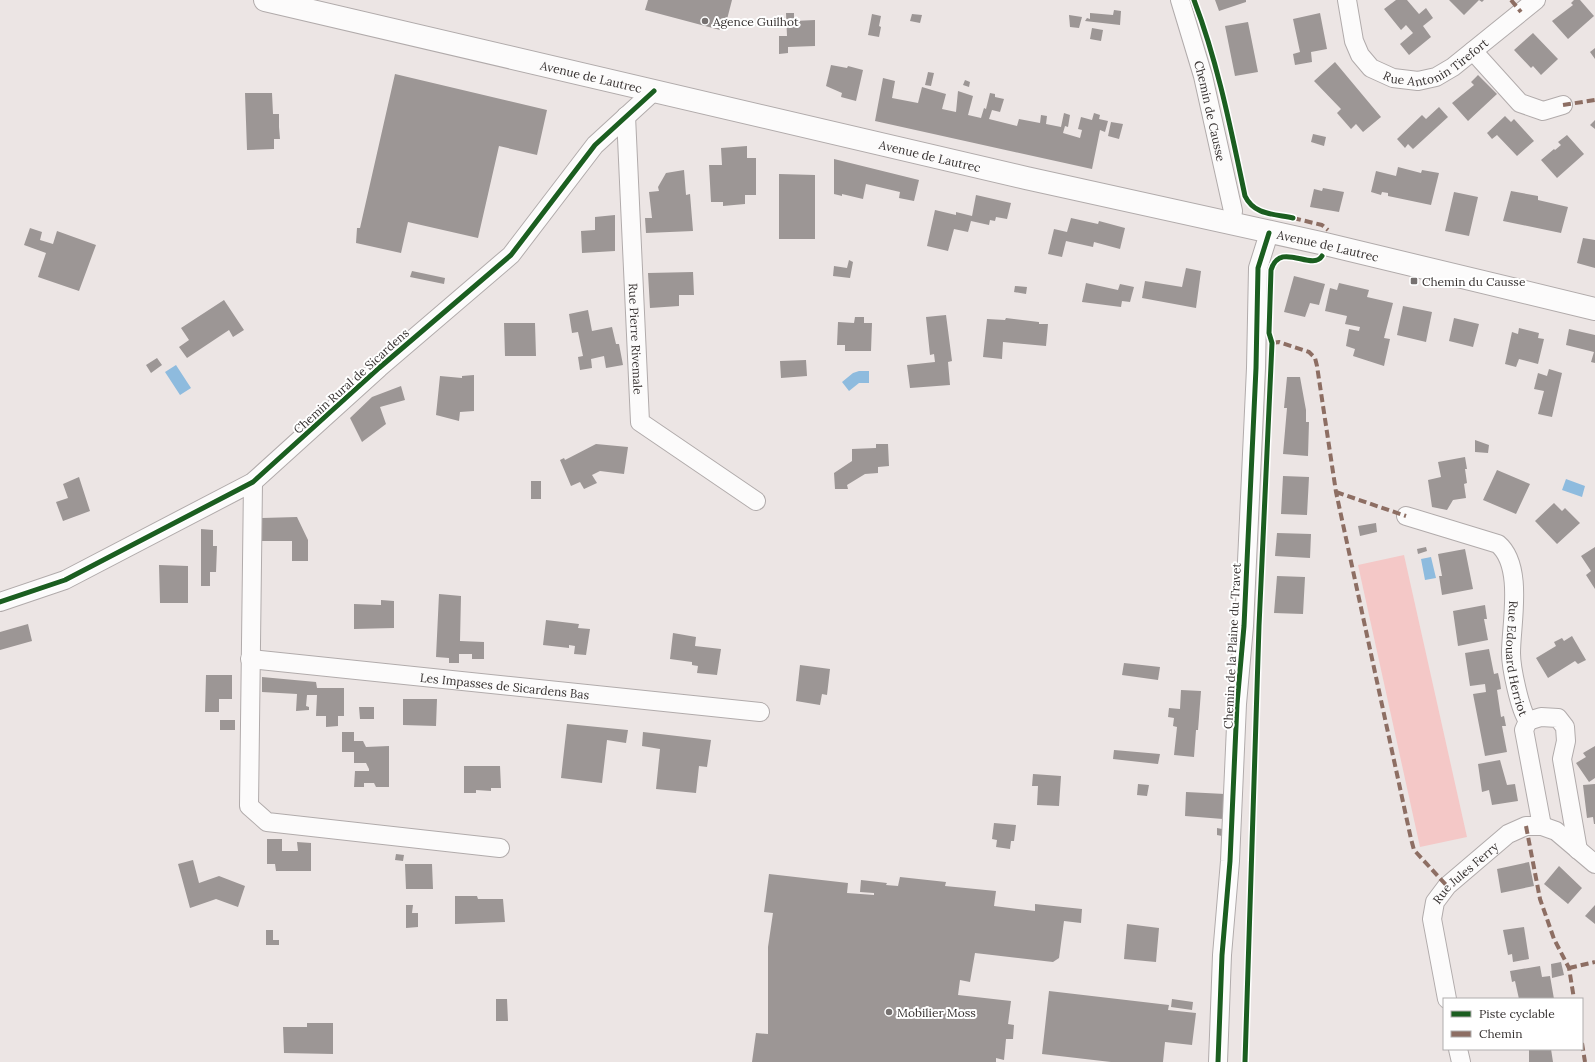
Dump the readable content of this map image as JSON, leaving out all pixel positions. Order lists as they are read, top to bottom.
{
  "streets": {
    "main road": ["Avenue de Lautrec"],
    "street": [
      "Rue Antonin Tirefort",
      "Chemin de Causse",
      "Rue Pierre Rivemale",
      "Chemin Rural de Sicardens",
      "Chemin de la Plaine du Travet",
      "Rue Edouard Herriot",
      "Les Impasses de Sicardens Bas",
      "Rue Jules Ferry"
    ]
  },
  "crossings": [
    ["Avenue de Lautrec", "Chemin de Causse"],
    ["Avenue de Lautrec", "Chemin Rural de Sicardens"],
    ["Avenue de Lautrec", "Chemin de la Plaine du Travet"],
    ["Rue Pierre Rivemale", "Chemin Rural de Sicardens"],
    ["Rue Edouard Herriot", "Rue Jules Ferry"]
  ],
  "places": {
    "other": ["Agence Guilhot", "Mobilier Moss"],
    "transit": ["Chemin du Causse"]
  },
  "legend": ["Piste cyclable", "Chemin"]
}
